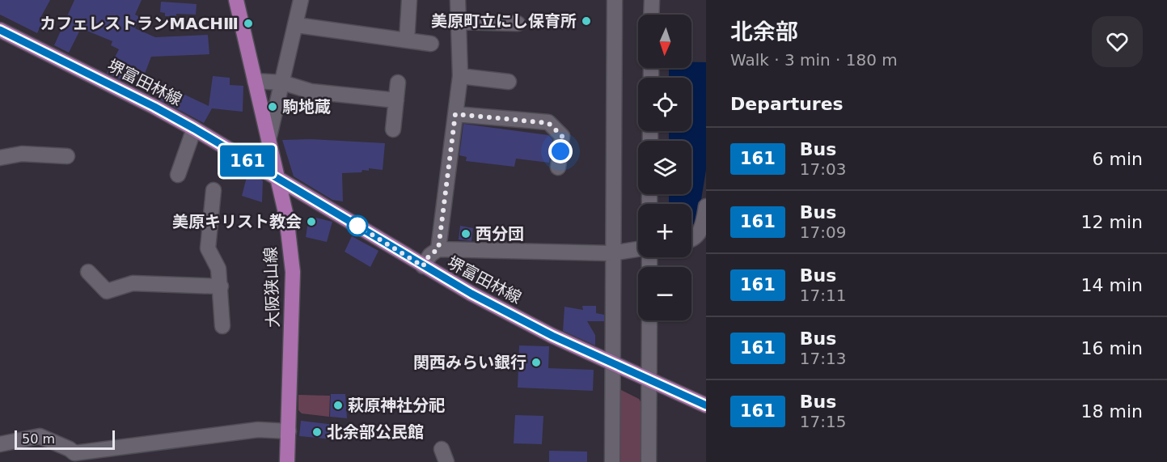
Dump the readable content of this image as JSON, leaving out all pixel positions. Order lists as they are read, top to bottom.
{
  "streets": {
    "main road": ["堺富田林線", "大阪狭山線"]
  },
  "crossings": [
    ["堺富田林線", "大阪狭山線"]
  ],
  "places": [
    "美原町立にし保育所",
    "カフェレストランMACHⅢ",
    "駒地蔵",
    "美原キリスト教会",
    "西分団",
    "関西みらい銀行",
    "萩原神社分祀",
    "北余部公民館"
  ],
  "lines": ["bus line 161"],
  "scale_bar": "50 m",
  "north": "bottom",
  "page": {
    "on_map": "161",
    "heading": [
      ["北余部", "Walk · 3 min · 180 m"],
      "Departures"
    ],
    "map_buttons": ["+", "−"],
    "list": [
      {
        "mark": "161",
        "name": "Bus",
        "note": "17:03",
        "value": "6 min"
      },
      {
        "mark": "161",
        "name": "Bus",
        "note": "17:09",
        "value": "12 min"
      },
      {
        "mark": "161",
        "name": "Bus",
        "note": "17:11",
        "value": "14 min"
      },
      {
        "mark": "161",
        "name": "Bus",
        "note": "17:13",
        "value": "16 min"
      },
      {
        "mark": "161",
        "name": "Bus",
        "note": "17:15",
        "value": "18 min"
      }
    ],
    "scale": "50 m"
  }
}
